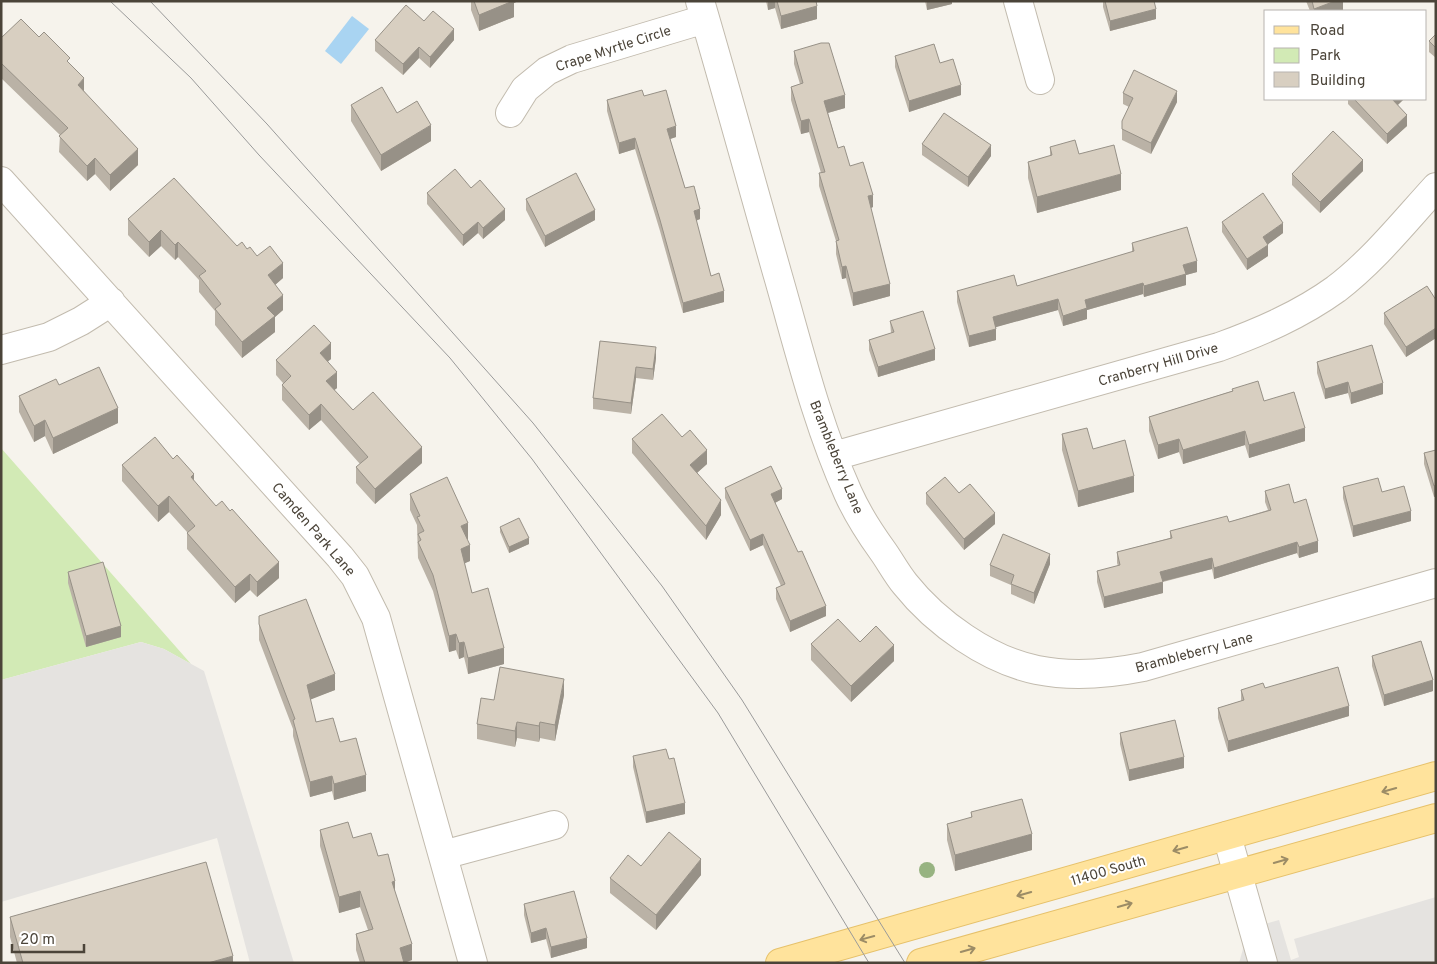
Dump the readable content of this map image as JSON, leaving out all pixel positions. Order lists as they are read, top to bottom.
{
  "streets": {
    "main road": ["11400 South"],
    "street": [
      "Crape Myrtle Circle",
      "Cranberry Hill Drive",
      "Brambleberry Lane",
      "Camden Park Lane"
    ]
  },
  "crossings": [
    ["Crape Myrtle Circle", "Brambleberry Lane"],
    ["Cranberry Hill Drive", "Brambleberry Lane"]
  ],
  "legend": ["Road", "Park", "Building"],
  "scale_bar": "20 m"
}
